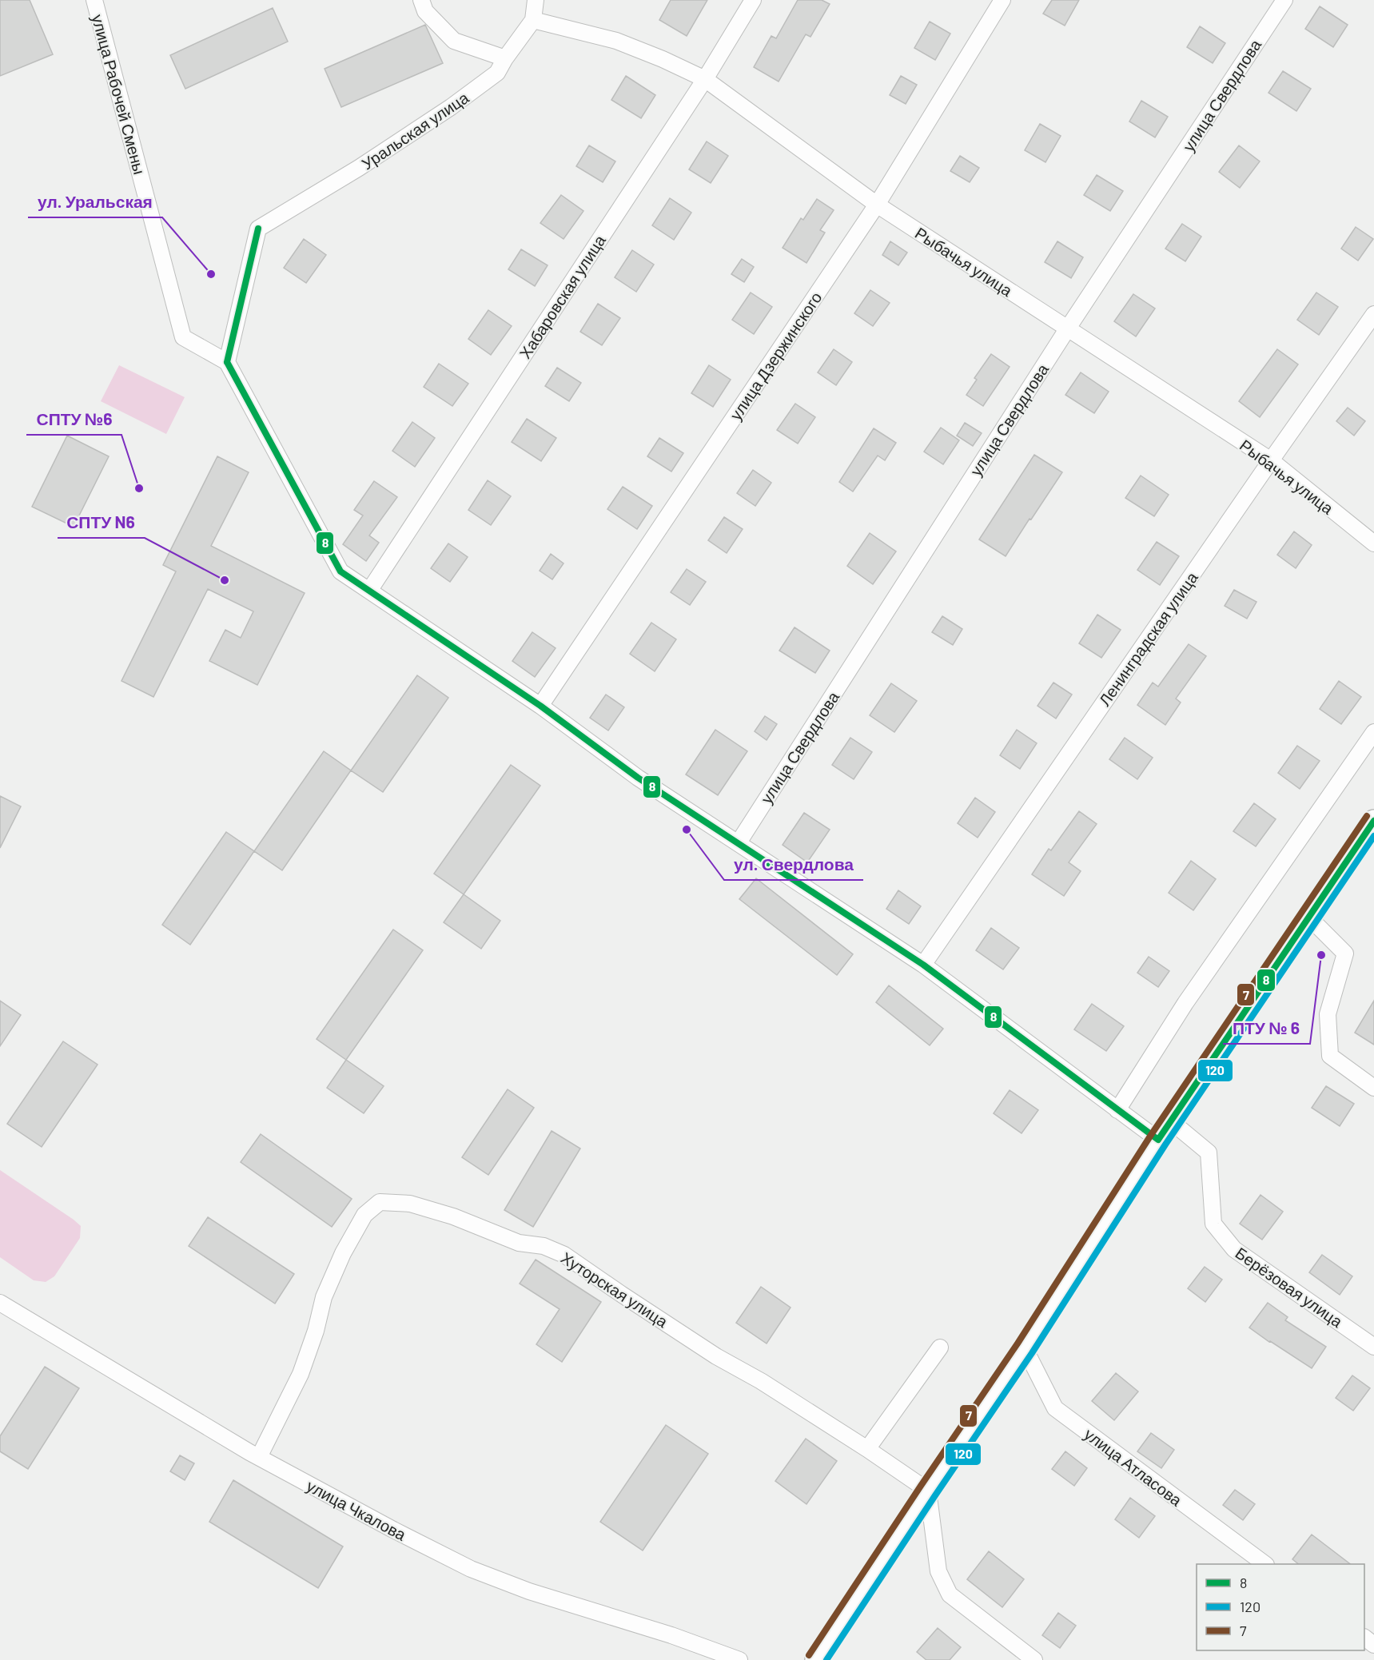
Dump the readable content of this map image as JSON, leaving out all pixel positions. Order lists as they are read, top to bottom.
{
  "streets": {
    "street": [
      "улица Рабочей Смены",
      "улица Свердлова",
      "Уральская улица",
      "Рыбачья улица",
      "Хабаровская улица",
      "улица Дзержинского",
      "Ленинградская улица",
      "Берёзовая улица",
      "Хуторская улица",
      "улица Атласова",
      "улица Чкалова"
    ]
  },
  "crossings": [
    ["улица Рабочей Смены", "Уральская улица"],
    ["улица Свердлова", "Рыбачья улица"],
    ["Уральская улица", "Рыбачья улица"],
    ["Рыбачья улица", "Хабаровская улица"],
    ["Рыбачья улица", "улица Дзержинского"],
    ["Рыбачья улица", "Ленинградская улица"],
    ["Хуторская улица", "улица Чкалова"]
  ],
  "places": [
    "ул. Уральская",
    "СПТУ №6",
    "СПТУ N6",
    "ул. Свердлова",
    "ПТУ № 6"
  ],
  "lines": ["transit line 8", "transit line 7", "transit line 120"],
  "legend": ["8", "120", "7"]
}
